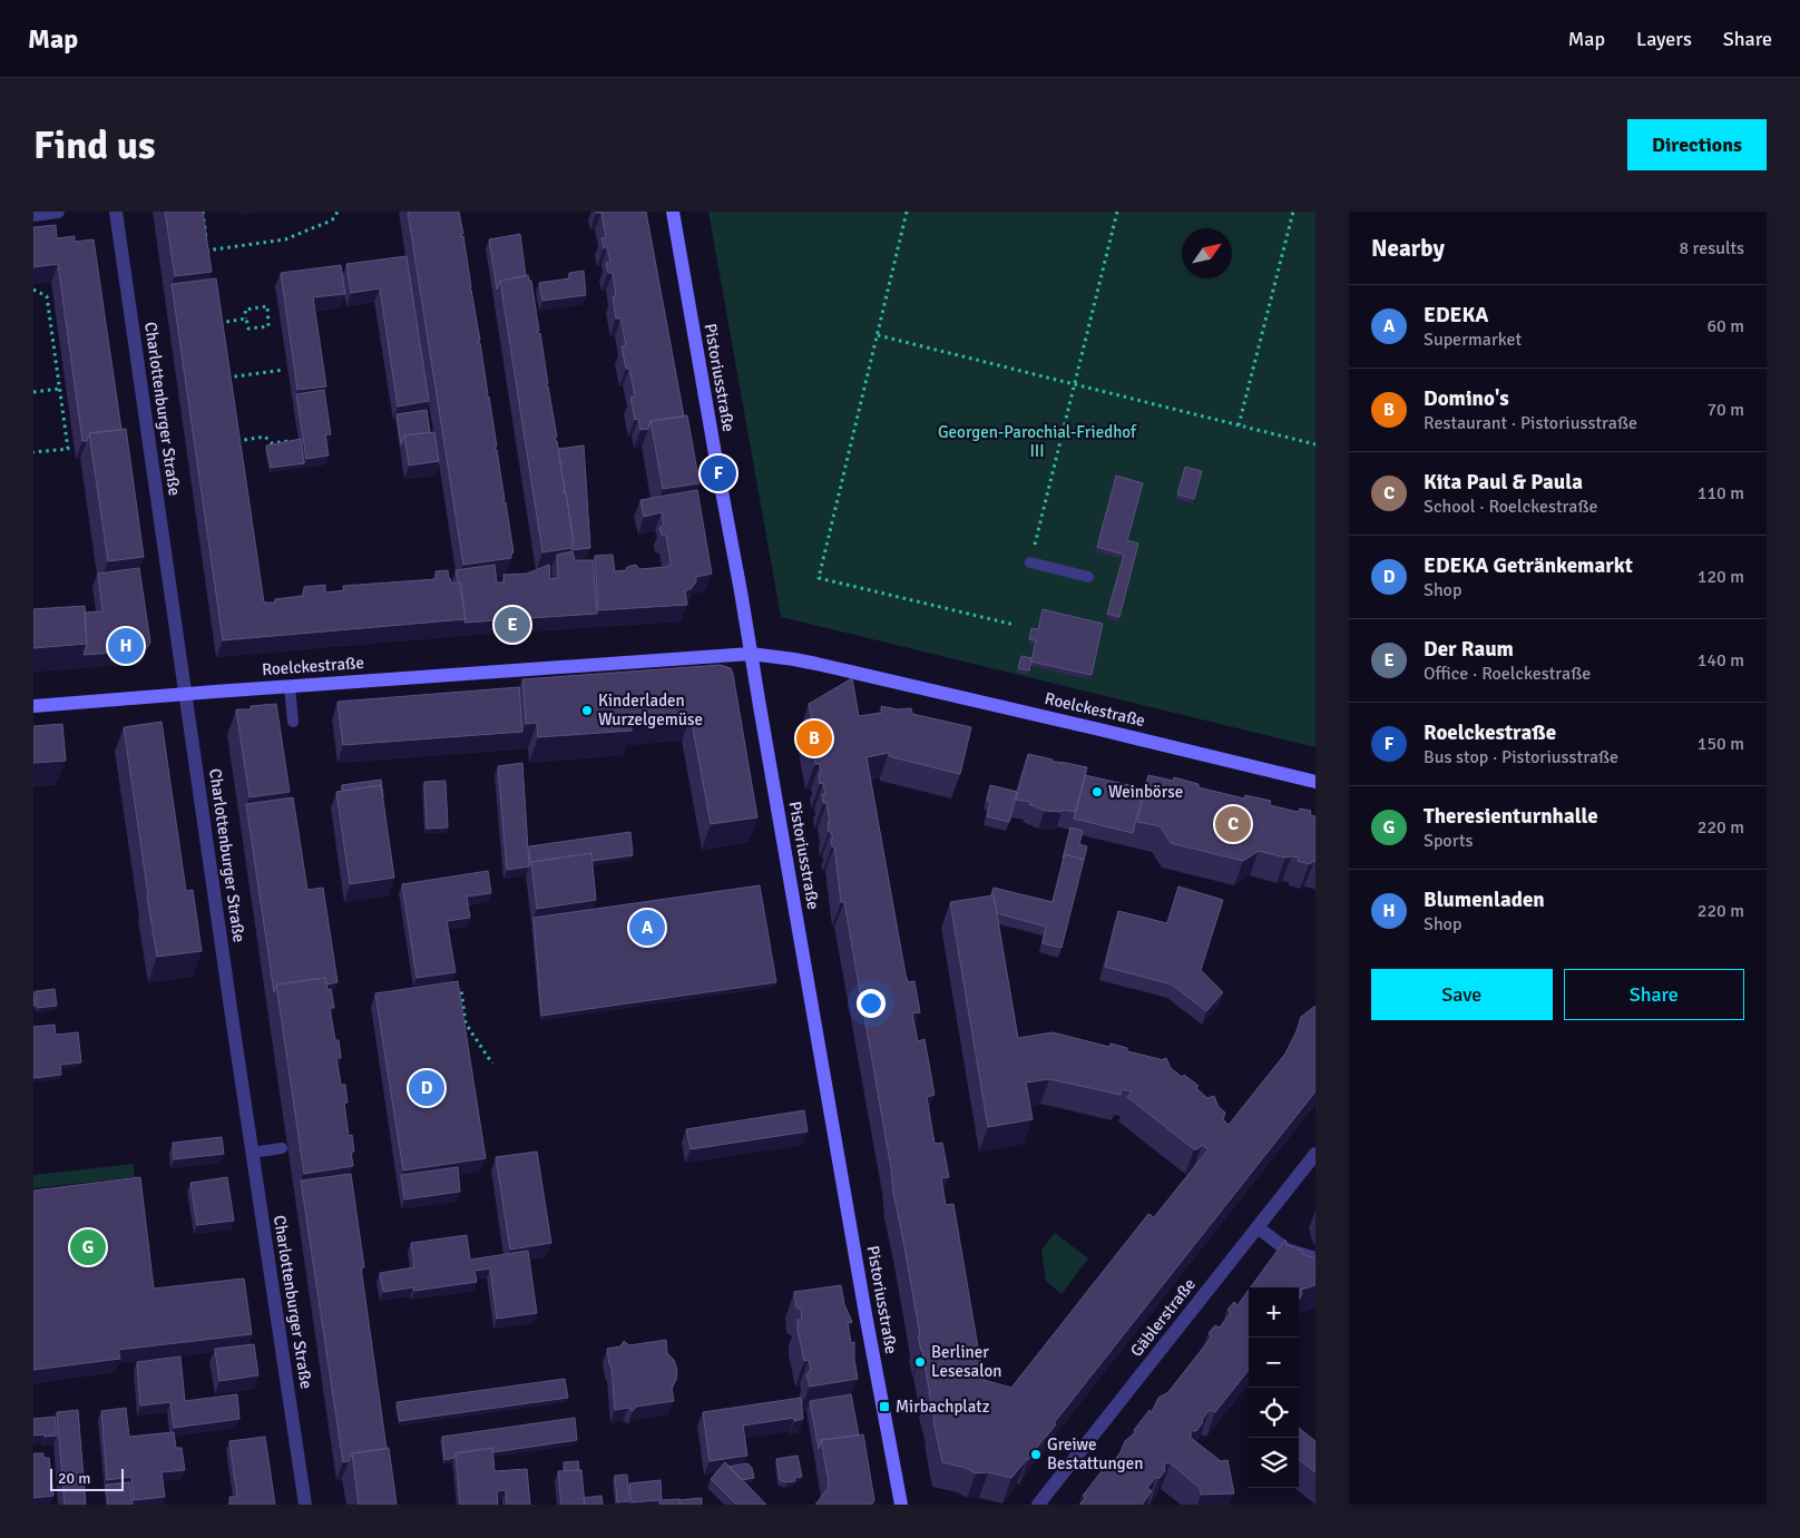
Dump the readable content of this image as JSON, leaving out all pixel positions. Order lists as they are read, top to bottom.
{
  "streets": {
    "street": [
      "Pistoriusstraße",
      "Charlottenburger Straße",
      "Roelckestraße",
      "Gäblerstraße"
    ]
  },
  "crossings": [
    ["Pistoriusstraße", "Roelckestraße"],
    ["Charlottenburger Straße", "Roelckestraße"]
  ],
  "parks": ["Georgen-Parochial-Friedhof III"],
  "places": {
    "other": [
      "Kinderladen Wurzelgemüse",
      "Weinbörse",
      "Berliner Lesesalon",
      "Greiwe Bestattungen"
    ],
    "transit": ["Mirbachplatz"]
  },
  "scale_bar": "20 m",
  "north": "top right",
  "page": {
    "header": "Map",
    "nav": ["Map", "Layers", "Share"],
    "buttons": [
      "Directions",
      ["Save", "Share"]
    ],
    "title": "Find us",
    "heading": ["Nearby", "8 results"],
    "list": [
      {
        "mark": "A",
        "name": "EDEKA",
        "note": "Supermarket",
        "value": "60 m"
      },
      {
        "mark": "B",
        "name": "Domino's",
        "note": "Restaurant · Pistoriusstraße",
        "value": "70 m"
      },
      {
        "mark": "C",
        "name": "Kita Paul & Paula",
        "note": "School · Roelckestraße",
        "value": "110 m"
      },
      {
        "mark": "D",
        "name": "EDEKA Getränkemarkt",
        "note": "Shop",
        "value": "120 m"
      },
      {
        "mark": "E",
        "name": "Der Raum",
        "note": "Office · Roelckestraße",
        "value": "140 m"
      },
      {
        "mark": "F",
        "name": "Roelckestraße",
        "note": "Bus stop · Pistoriusstraße",
        "value": "150 m"
      },
      {
        "mark": "G",
        "name": "Theresienturnhalle",
        "note": "Sports",
        "value": "220 m"
      },
      {
        "mark": "H",
        "name": "Blumenladen",
        "note": "Shop",
        "value": "220 m"
      }
    ],
    "pins": [
      "F",
      "E",
      "H",
      "B",
      "C",
      "A",
      "D",
      "G"
    ],
    "map_buttons": ["+", "−"],
    "scale": "20 m"
  }
}
